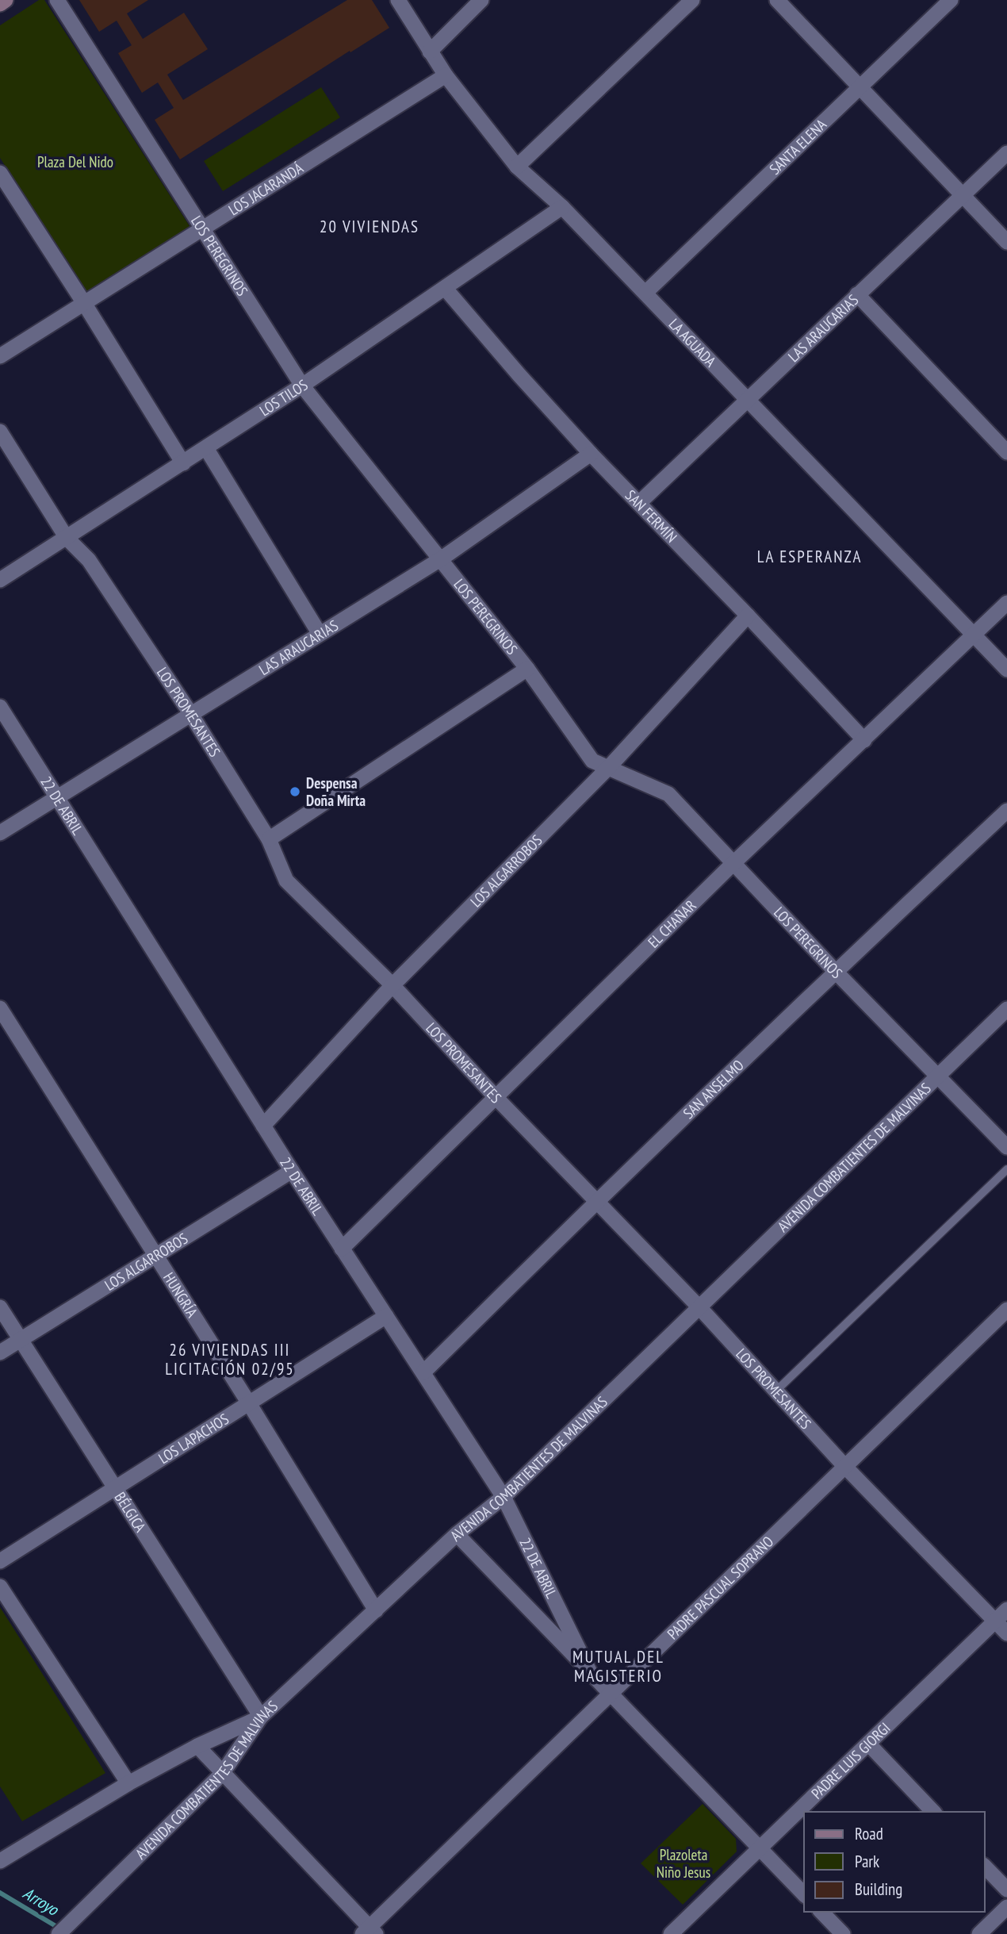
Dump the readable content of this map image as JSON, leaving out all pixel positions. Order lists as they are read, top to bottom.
{
  "streets": {
    "street": [
      "SANTA ELENA",
      "LOS JACARANDÁ",
      "LOS PEREGRINOS",
      "LAS ARAUCARIAS",
      "LA AGUADA",
      "LOS TILOS",
      "SAN FERMÍN",
      "LOS PROMESANTES",
      "22 DE ABRIL",
      "LOS ALGARROBOS",
      "EL CHAÑAR",
      "SAN ANSELMO",
      "AVENIDA COMBATIENTES DE MALVINAS",
      "HUNGRÍA",
      "LOS LAPACHOS",
      "BÉLGICA",
      "PADRE PASCUAL SOPRANO",
      "PADRE LUIS GIORGI"
    ]
  },
  "crossings": [
    ["SANTA ELENA", "LA AGUADA"],
    ["LOS JACARANDÁ", "LOS PEREGRINOS"],
    ["LOS JACARANDÁ", "LA AGUADA"],
    ["LOS PEREGRINOS", "LAS ARAUCARIAS"],
    ["LOS PEREGRINOS", "LOS TILOS"],
    ["LOS PEREGRINOS", "LOS ALGARROBOS"],
    ["LOS PEREGRINOS", "EL CHAÑAR"],
    ["LOS PEREGRINOS", "SAN ANSELMO"],
    ["LOS PEREGRINOS", "AVENIDA COMBATIENTES DE MALVINAS"],
    ["LAS ARAUCARIAS", "LA AGUADA"],
    ["LAS ARAUCARIAS", "SAN FERMÍN"],
    ["LAS ARAUCARIAS", "LOS PROMESANTES"],
    ["LAS ARAUCARIAS", "22 DE ABRIL"],
    ["LA AGUADA", "LOS TILOS"],
    ["LA AGUADA", "EL CHAÑAR"],
    ["LOS TILOS", "SAN FERMÍN"],
    ["LOS TILOS", "LOS PROMESANTES"],
    ["SAN FERMÍN", "LOS ALGARROBOS"],
    ["SAN FERMÍN", "EL CHAÑAR"],
    ["LOS PROMESANTES", "LOS ALGARROBOS"],
    ["LOS PROMESANTES", "EL CHAÑAR"],
    ["LOS PROMESANTES", "SAN ANSELMO"],
    ["LOS PROMESANTES", "AVENIDA COMBATIENTES DE MALVINAS"],
    ["LOS PROMESANTES", "PADRE PASCUAL SOPRANO"],
    ["LOS PROMESANTES", "PADRE LUIS GIORGI"],
    ["22 DE ABRIL", "LOS ALGARROBOS"],
    ["22 DE ABRIL", "EL CHAÑAR"],
    ["22 DE ABRIL", "SAN ANSELMO"],
    ["22 DE ABRIL", "AVENIDA COMBATIENTES DE MALVINAS"],
    ["22 DE ABRIL", "LOS LAPACHOS"],
    ["22 DE ABRIL", "PADRE PASCUAL SOPRANO"],
    ["22 DE ABRIL", "PADRE LUIS GIORGI"],
    ["LOS ALGARROBOS", "HUNGRÍA"],
    ["LOS ALGARROBOS", "BÉLGICA"],
    ["AVENIDA COMBATIENTES DE MALVINAS", "HUNGRÍA"],
    ["AVENIDA COMBATIENTES DE MALVINAS", "BÉLGICA"],
    ["HUNGRÍA", "LOS LAPACHOS"],
    ["LOS LAPACHOS", "BÉLGICA"]
  ],
  "districts": [
    "20 VIVIENDAS",
    "LA ESPERANZA",
    "26 VIVIENDAS III LICITACIÓN 02/95",
    "MUTUAL DEL MAGISTERIO"
  ],
  "water": ["Arroyo"],
  "parks": ["Plaza Del Nido", "Plazoleta Niño Jesus"],
  "places": ["Despensa Doña Mirta"],
  "legend": ["Road", "Park", "Building"]
}
